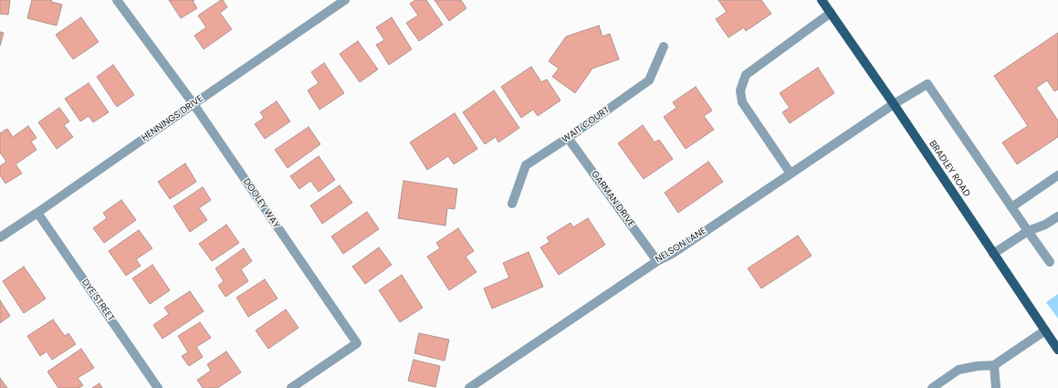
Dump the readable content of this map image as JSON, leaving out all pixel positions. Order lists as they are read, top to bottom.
{
  "streets": {
    "main road": ["BRADLEY ROAD"],
    "street": [
      "HENNINGS DRIVE",
      "WAIT COURT",
      "GARMAN DRIVE",
      "DOOLEY WAY",
      "NELSON LANE",
      "DYE STREET"
    ]
  },
  "crossings": [
    ["HENNINGS DRIVE", "DOOLEY WAY"],
    ["HENNINGS DRIVE", "DYE STREET"],
    ["WAIT COURT", "GARMAN DRIVE"],
    ["BRADLEY ROAD", "NELSON LANE"],
    ["GARMAN DRIVE", "NELSON LANE"]
  ]
}
